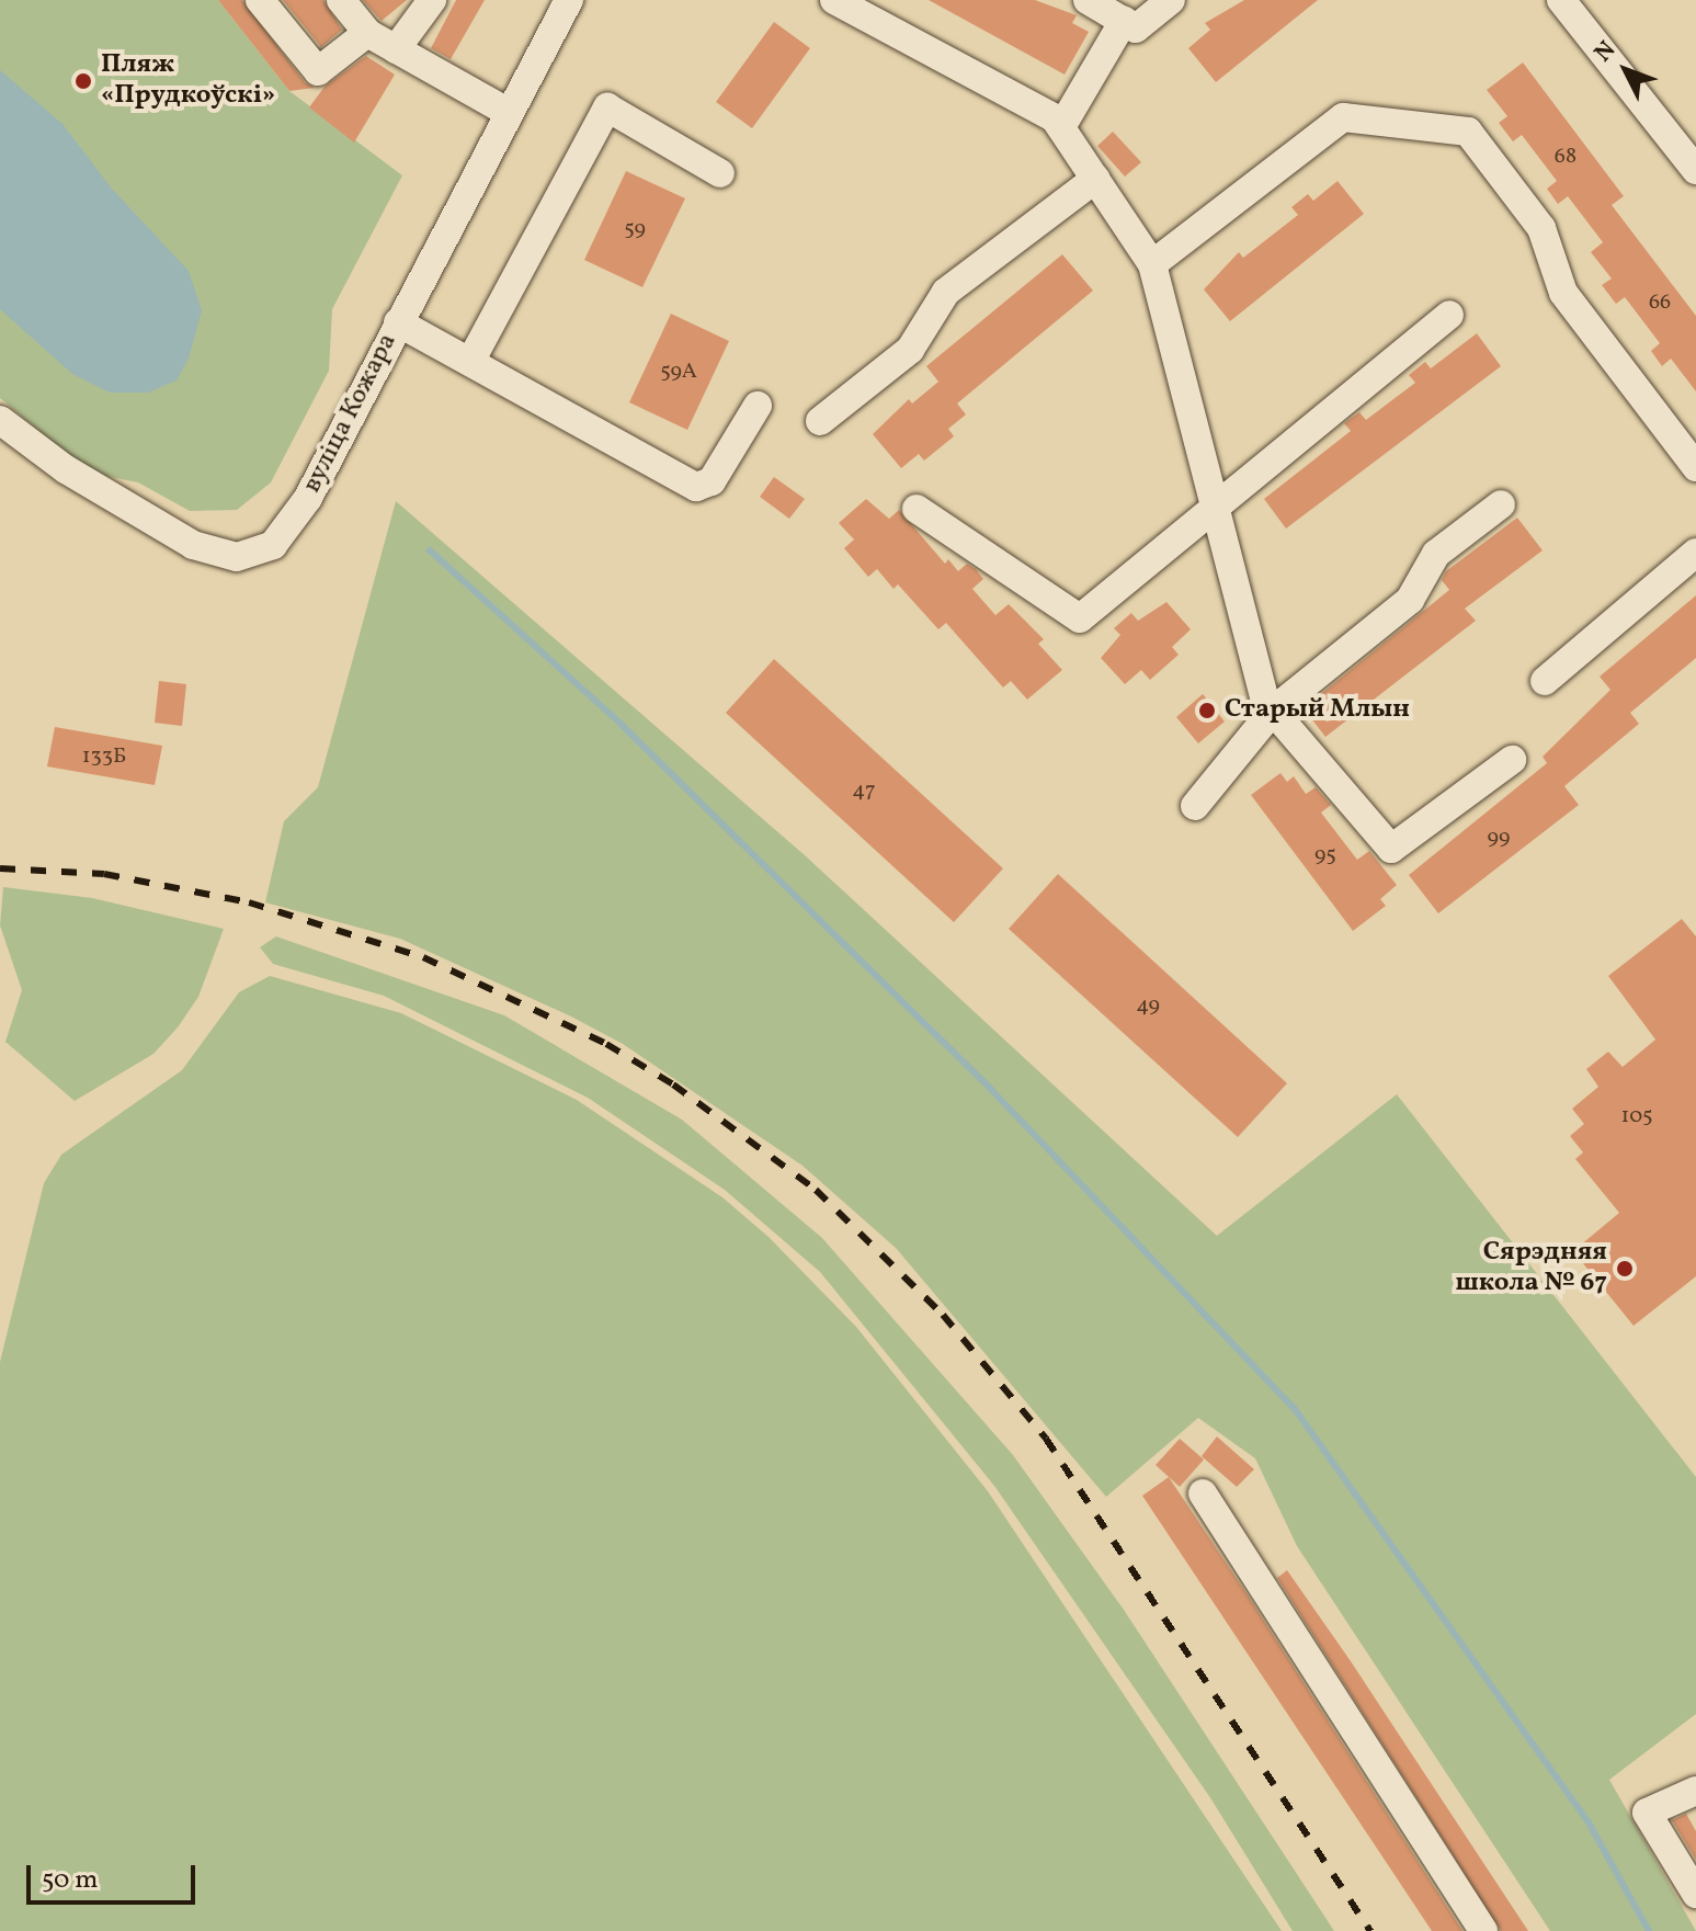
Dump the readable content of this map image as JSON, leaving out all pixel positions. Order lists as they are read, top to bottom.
{
  "streets": {
    "street": ["вуліца Кожара"]
  },
  "places": ["Пляж «Прудкоўскі»", "Старый Млын", "Сярэдняя школа № 67"],
  "house_numbers": [
    "68",
    "59",
    "66",
    "59А",
    "133Б",
    "47",
    "99",
    "95",
    "49",
    "105"
  ],
  "scale_bar": "50 m",
  "north": "top left"
}
